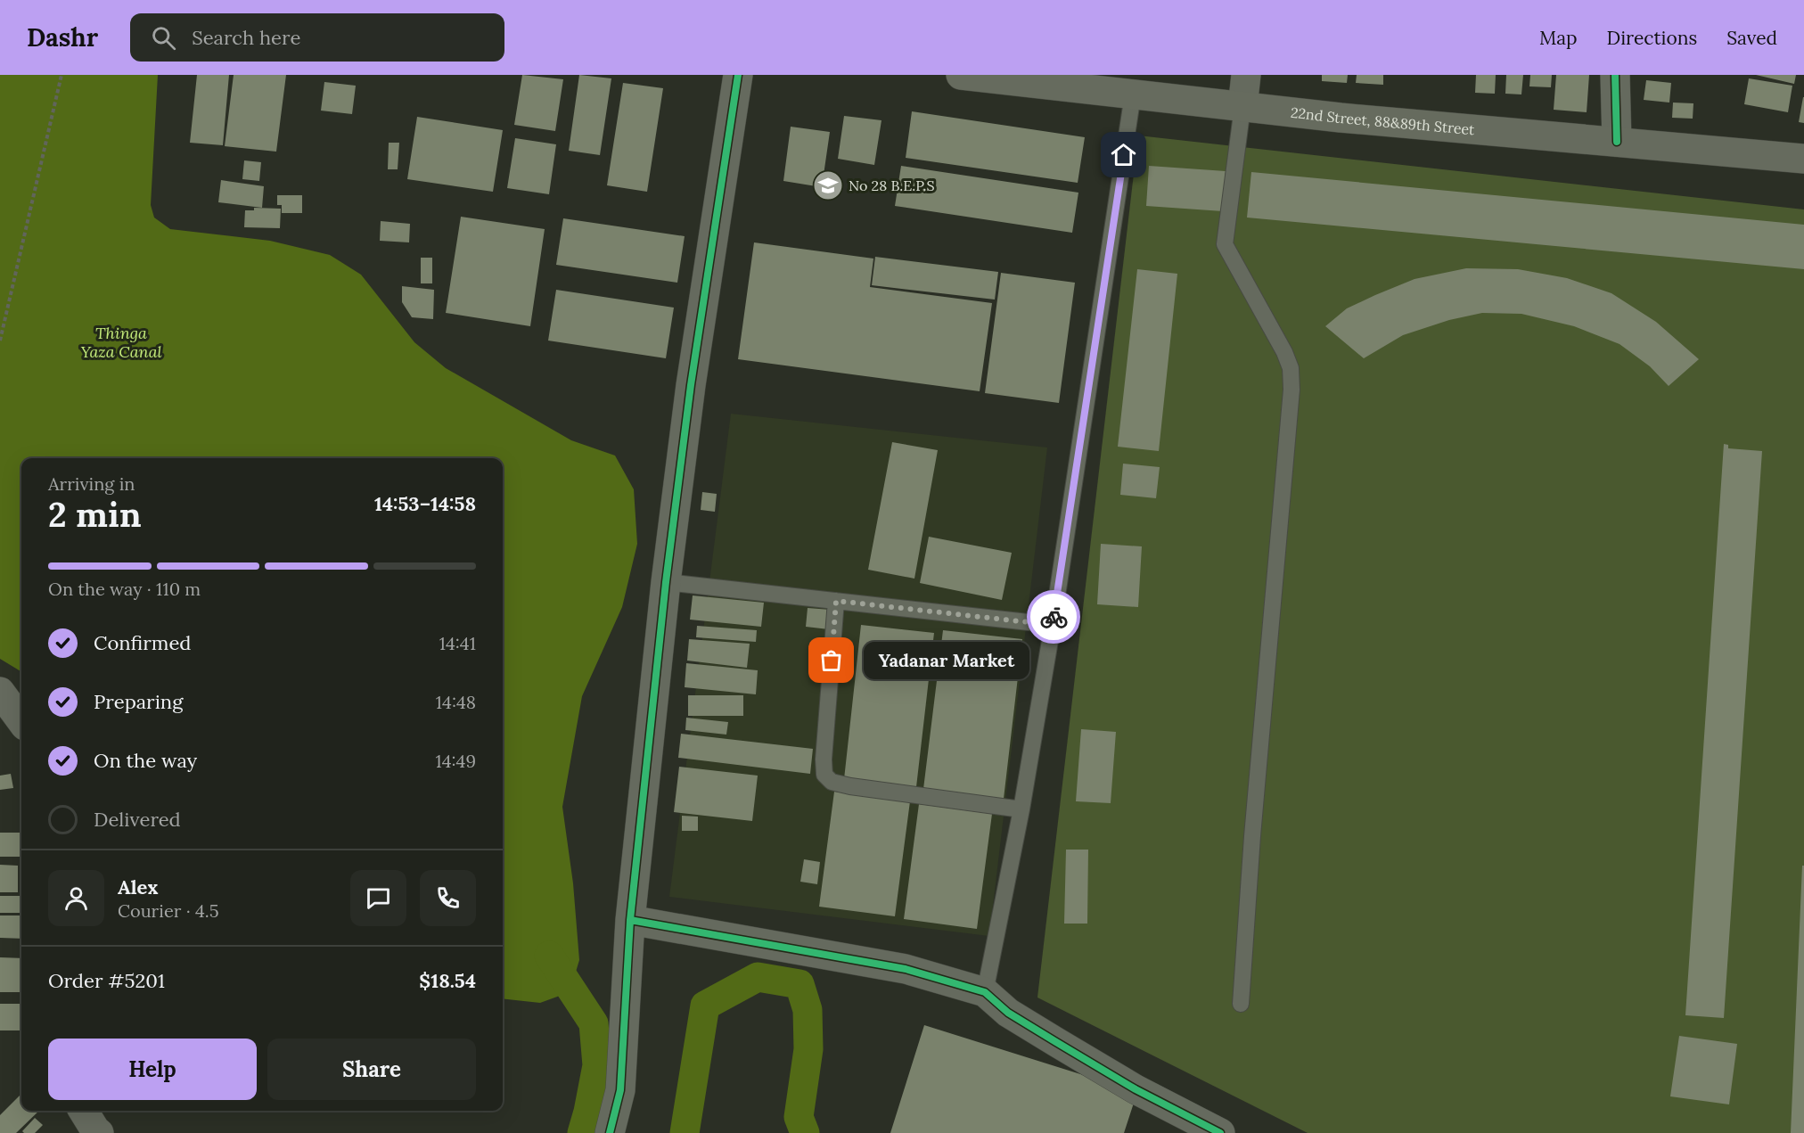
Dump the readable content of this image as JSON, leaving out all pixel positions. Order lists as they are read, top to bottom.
{
  "streets": {
    "main road": ["22nd Street, 88&89th Street"]
  },
  "water": ["Thinga Yaza Canal"],
  "places": {
    "school or university": ["No 28 B.E.P.S"],
    "other": ["Yadanar Market"]
  },
  "page": {
    "header": "Dashr",
    "search": "Search here",
    "nav": ["Map", "Directions", "Saved"],
    "heading": ["2 min", "Arriving in", "14:53–14:58"],
    "panel": [
      "Alex",
      "Courier · 4.5",
      "Order #5201",
      "$18.54"
    ],
    "bar": "On the way · 110 m",
    "list": [
      ["Confirmed", "14:41"],
      ["Preparing", "14:48"],
      ["On the way", "14:49"],
      "Delivered"
    ],
    "bubble": "Yadanar Market",
    "buttons": ["Help", "Share"]
  }
}
